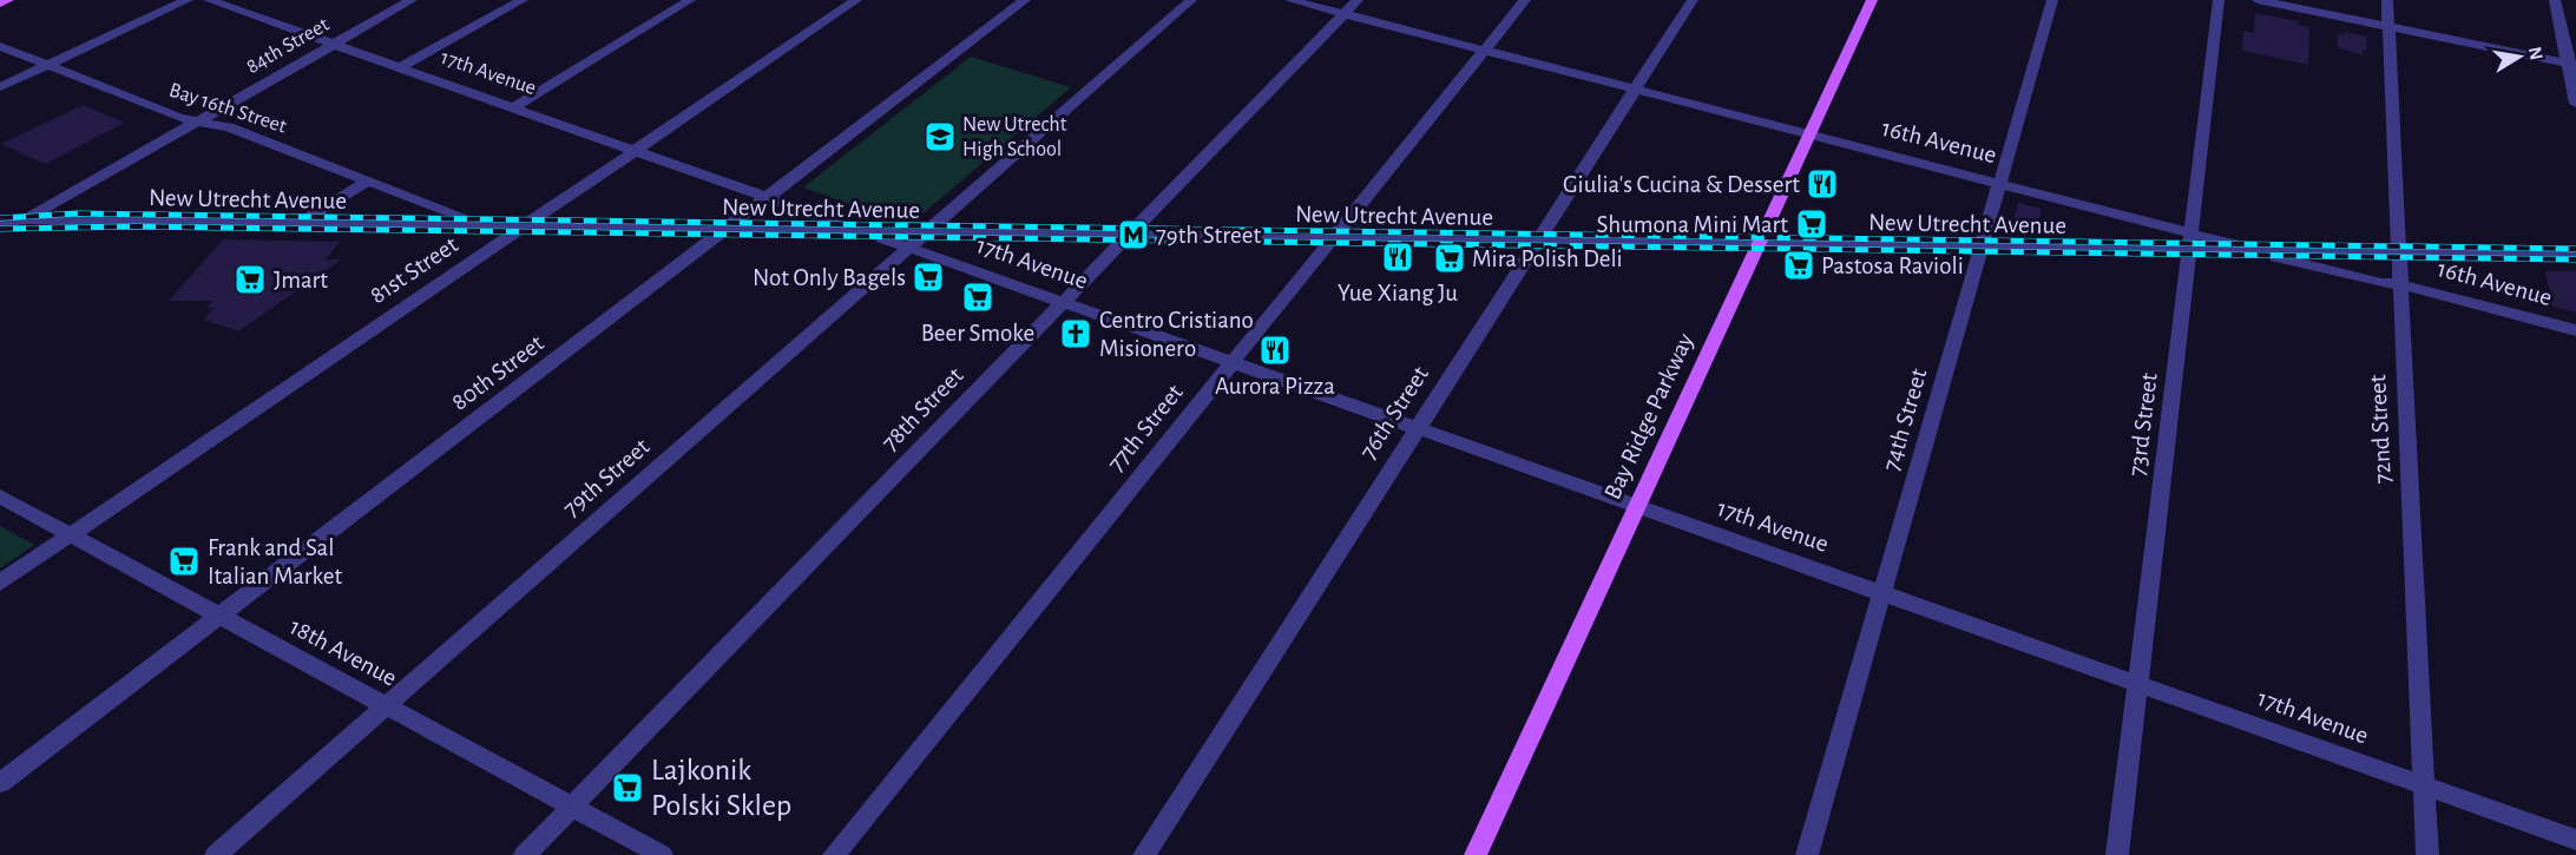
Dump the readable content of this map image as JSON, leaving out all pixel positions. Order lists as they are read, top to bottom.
{
  "streets": {
    "main road": ["Bay Ridge Parkway"],
    "street": [
      "84th Street",
      "17th Avenue",
      "Bay 16th Street",
      "16th Avenue",
      "New Utrecht Avenue",
      "81st Street",
      "80th Street",
      "78th Street",
      "76th Street",
      "74th Street",
      "73rd Street",
      "77th Street",
      "72nd Street",
      "79th Street",
      "18th Avenue"
    ]
  },
  "crossings": [
    ["84th Street", "17th Avenue"],
    ["84th Street", "Bay 16th Street"],
    ["84th Street", "New Utrecht Avenue"],
    ["17th Avenue", "New Utrecht Avenue"],
    ["17th Avenue", "81st Street"],
    ["17th Avenue", "80th Street"],
    ["17th Avenue", "78th Street"],
    ["17th Avenue", "76th Street"],
    ["17th Avenue", "Bay Ridge Parkway"],
    ["17th Avenue", "74th Street"],
    ["17th Avenue", "73rd Street"],
    ["17th Avenue", "77th Street"],
    ["17th Avenue", "72nd Street"],
    ["17th Avenue", "79th Street"],
    ["Bay 16th Street", "New Utrecht Avenue"],
    ["16th Avenue", "New Utrecht Avenue"],
    ["16th Avenue", "78th Street"],
    ["16th Avenue", "76th Street"],
    ["16th Avenue", "Bay Ridge Parkway"],
    ["16th Avenue", "74th Street"],
    ["16th Avenue", "73rd Street"],
    ["16th Avenue", "77th Street"],
    ["16th Avenue", "72nd Street"],
    ["New Utrecht Avenue", "81st Street"],
    ["New Utrecht Avenue", "80th Street"],
    ["New Utrecht Avenue", "78th Street"],
    ["New Utrecht Avenue", "76th Street"],
    ["New Utrecht Avenue", "Bay Ridge Parkway"],
    ["New Utrecht Avenue", "74th Street"],
    ["New Utrecht Avenue", "73rd Street"],
    ["New Utrecht Avenue", "77th Street"],
    ["New Utrecht Avenue", "79th Street"],
    ["81st Street", "18th Avenue"],
    ["80th Street", "18th Avenue"],
    ["78th Street", "18th Avenue"],
    ["79th Street", "18th Avenue"]
  ],
  "places": {
    "school or university": ["New Utrecht High School"],
    "restaurant": ["Giulia's Cucina & Dessert", "Yue Xiang Ju", "Aurora Pizza"],
    "supermarket": [
      "Shumona Mini Mart",
      "Mira Polish Deli",
      "Pastosa Ravioli",
      "Not Only Bagels",
      "Jmart",
      "Beer Smoke",
      "Frank and Sal Italian Market",
      "Lajkonik Polski Sklep"
    ],
    "metro station": ["79th Street"],
    "church": ["Centro Cristiano Misionero"]
  },
  "north": "right"
}
